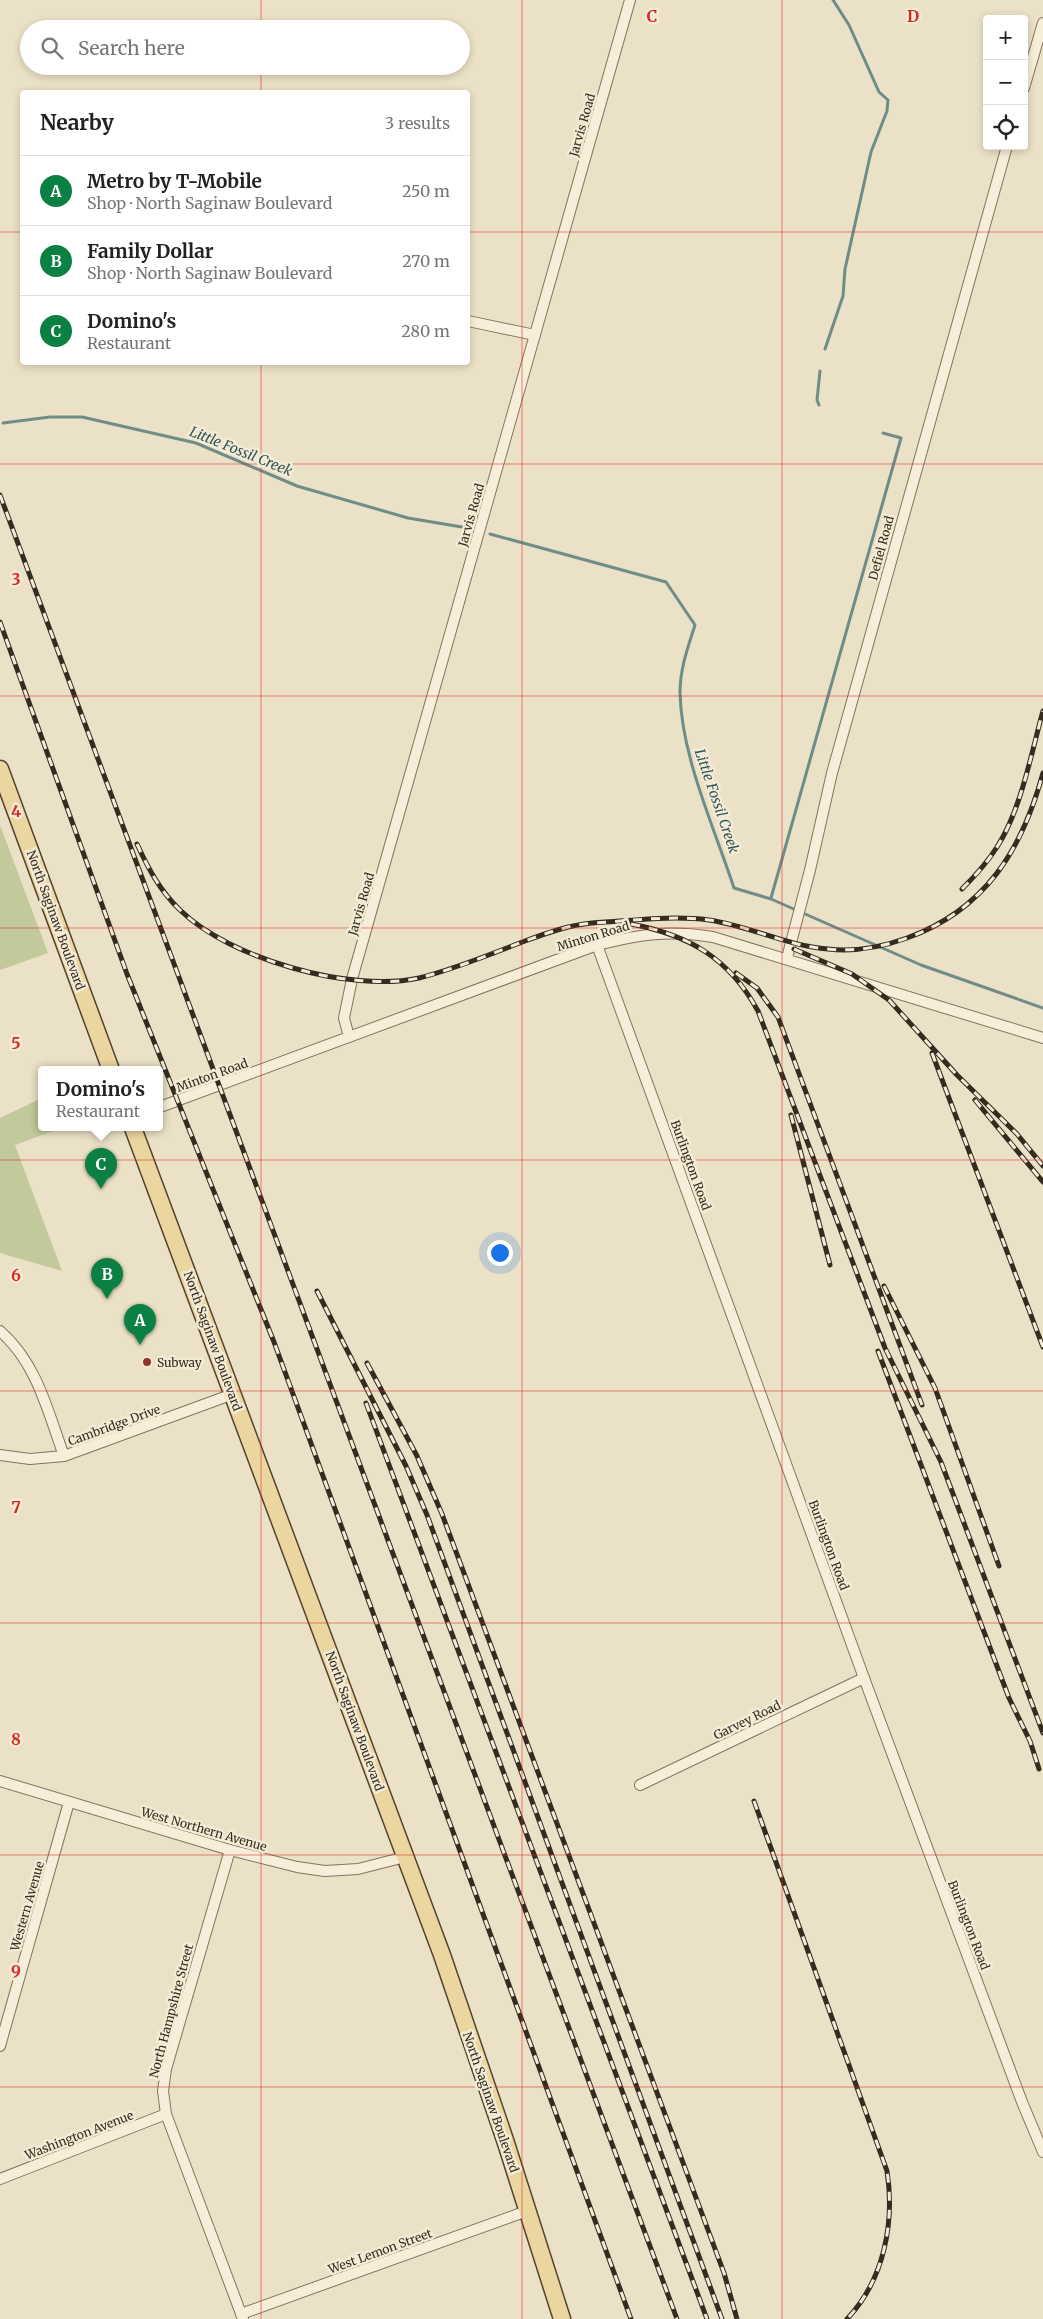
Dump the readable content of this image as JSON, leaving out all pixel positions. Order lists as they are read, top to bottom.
{
  "streets": {
    "main road": ["North Saginaw Boulevard"],
    "street": [
      "Jarvis Road",
      "Defiel Road",
      "Minton Road",
      "Burlington Road",
      "Cambridge Drive",
      "Garvey Road",
      "West Northern Avenue",
      "Western Avenue",
      "North Hampshire Street",
      "Washington Avenue",
      "West Lemon Street"
    ]
  },
  "crossings": [
    ["Jarvis Road", "Minton Road"],
    ["Defiel Road", "Minton Road"],
    ["North Saginaw Boulevard", "Cambridge Drive"],
    ["North Saginaw Boulevard", "West Northern Avenue"],
    ["North Saginaw Boulevard", "West Lemon Street"],
    ["Minton Road", "Burlington Road"],
    ["Burlington Road", "Garvey Road"],
    ["West Northern Avenue", "Western Avenue"],
    ["West Northern Avenue", "North Hampshire Street"],
    ["North Hampshire Street", "Washington Avenue"],
    ["North Hampshire Street", "West Lemon Street"]
  ],
  "water": ["Little Fossil Creek"],
  "places": ["Subway"],
  "page": {
    "map_buttons": ["+", "−"],
    "search": "Search here",
    "heading": ["Nearby", "3 results"],
    "list": [
      {
        "mark": "A",
        "name": "Metro by T-Mobile",
        "note": "Shop · North Saginaw Boulevard",
        "value": "250 m"
      },
      {
        "mark": "B",
        "name": "Family Dollar",
        "note": "Shop · North Saginaw Boulevard",
        "value": "270 m"
      },
      {
        "mark": "C",
        "name": "Domino's",
        "note": "Restaurant",
        "value": "280 m"
      }
    ],
    "popup": ["Domino's", "Restaurant"],
    "pins": ["C", "B", "A"]
  },
  "grid": {
    "columns": ["C", "D"],
    "rows": [
      "3",
      "4",
      "5",
      "6",
      "7",
      "8",
      "9"
    ]
  }
}
